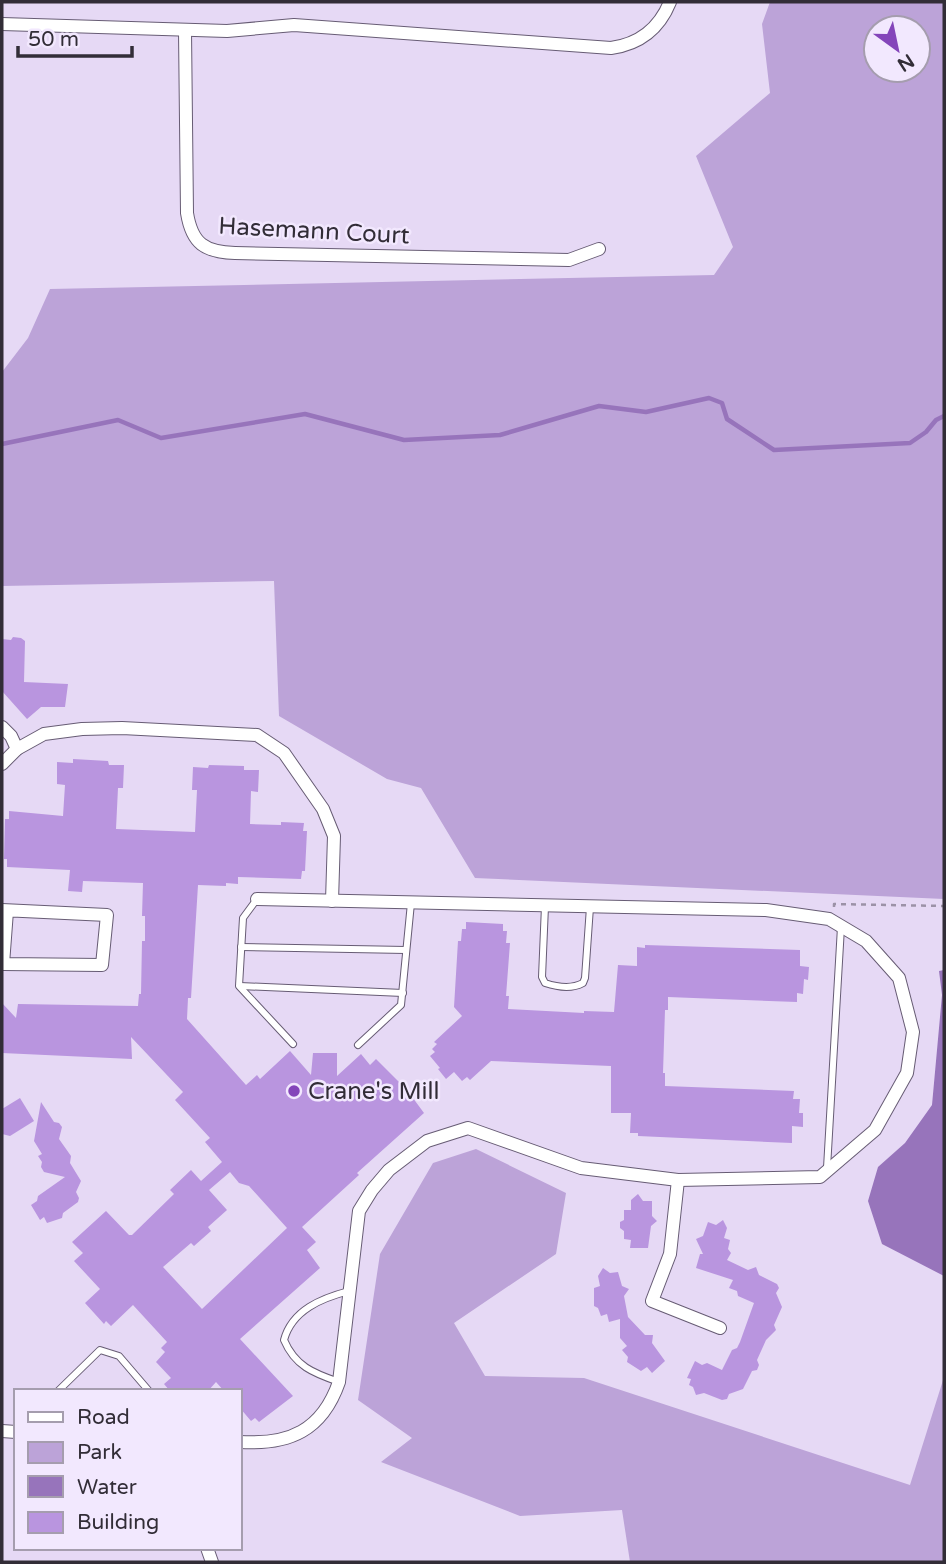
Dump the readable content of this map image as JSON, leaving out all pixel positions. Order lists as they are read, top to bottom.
{
  "streets": {
    "street": ["Hasemann Court"]
  },
  "places": ["Crane's Mill"],
  "legend": [
    "Road",
    "Park",
    "Water",
    "Building"
  ],
  "scale_bar": "50 m",
  "north": "bottom right"
}
